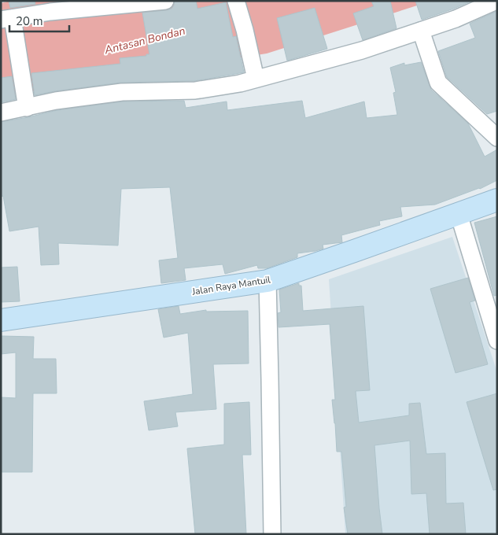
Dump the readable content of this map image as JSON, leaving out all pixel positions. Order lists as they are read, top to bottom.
{
  "streets": {
    "street": ["Jalan Raya Mantuil"]
  },
  "water": ["Antasan Bondan"],
  "scale_bar": "20 m"
}
